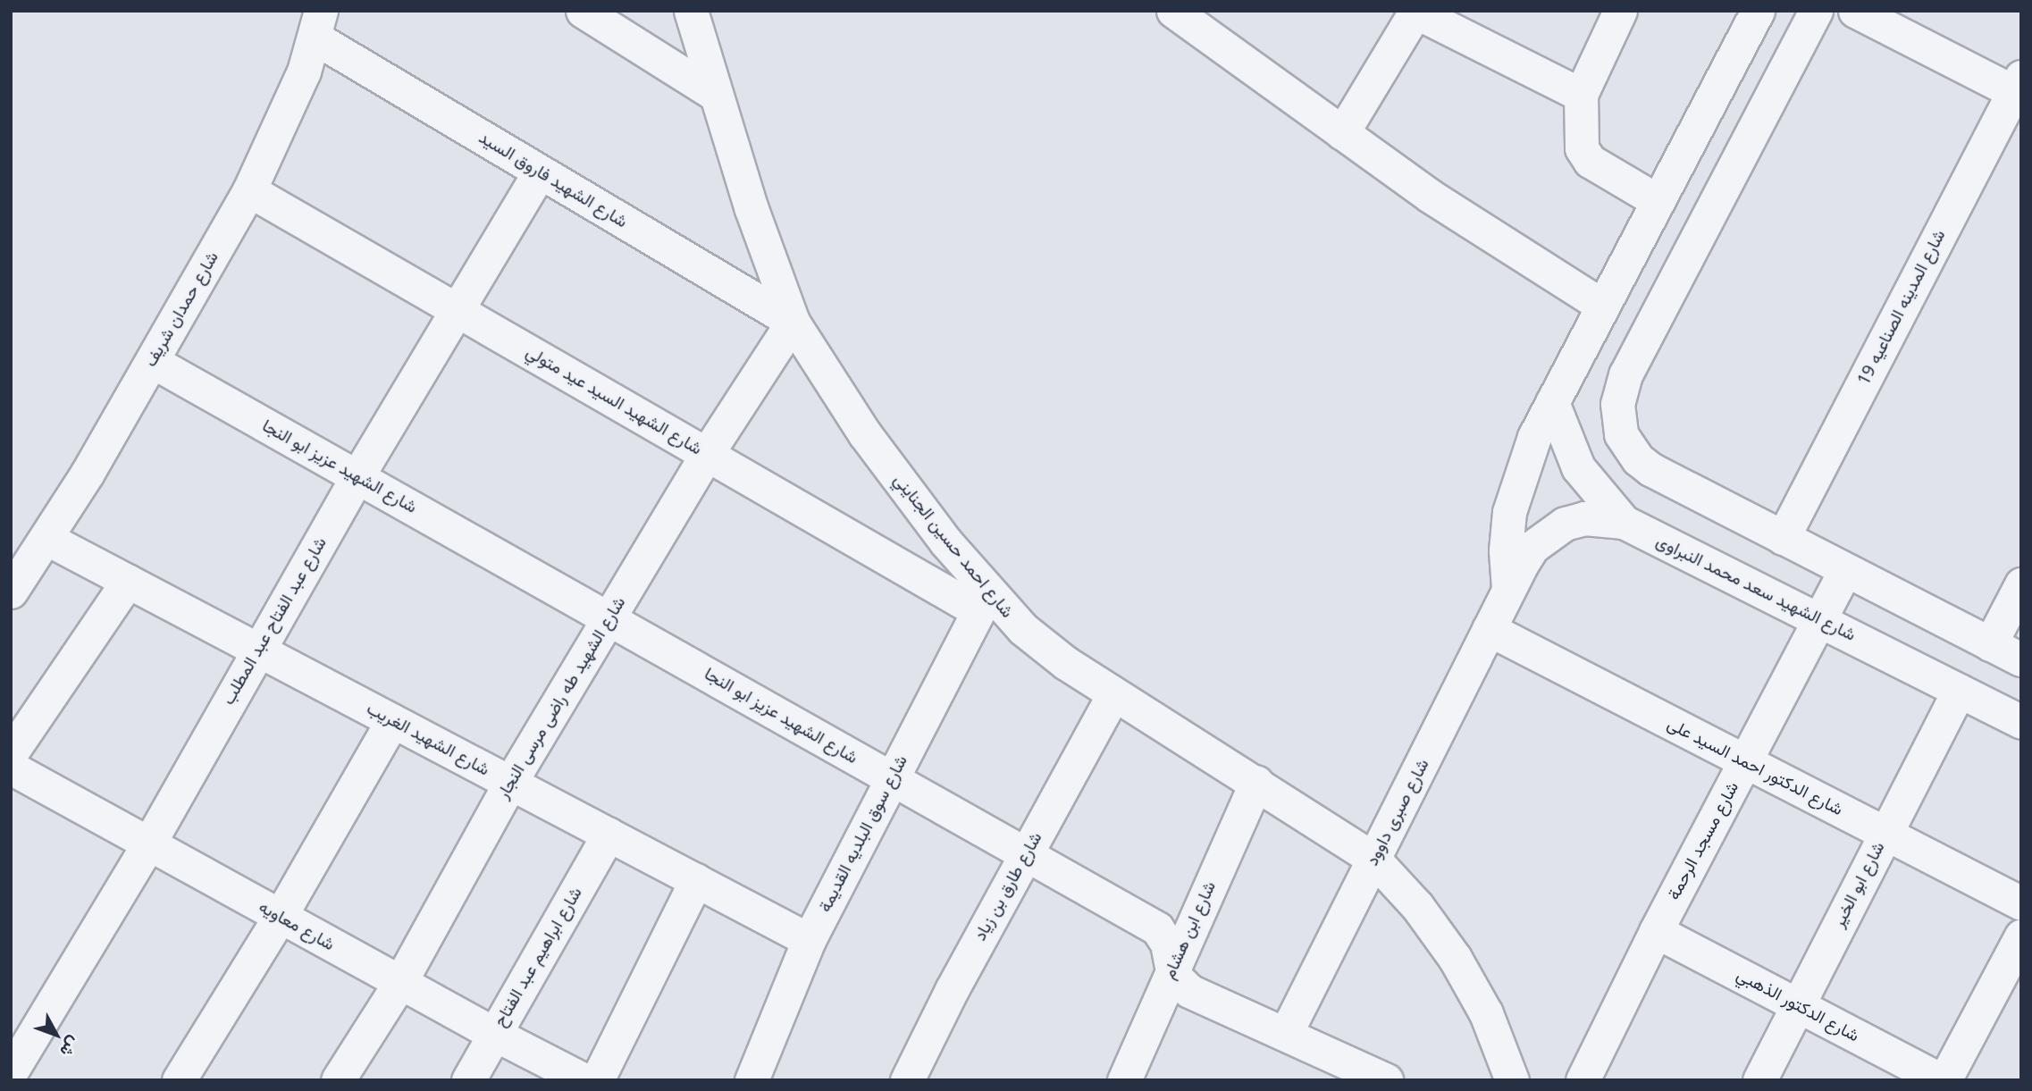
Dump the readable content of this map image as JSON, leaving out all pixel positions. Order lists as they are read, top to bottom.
{
  "streets": {
    "street": [
      "شارع الشهيد فاروق السيد",
      "شارع المدينه الصناعيه 19",
      "شارع حمدان شريف",
      "شارع الشهيد السيد عيد متولي",
      "شارع الشهيد عزيز ابو النجا",
      "شارع احمد حسين الجنايني",
      "شارع الشهيد سعد محمد النبراوى",
      "شارع عبد الفتاح عبد المطلب",
      "شارع الشهيد طه راضى مرسى النجار",
      "شارع الشهيد الغريب",
      "شارع الدكتور احمد السيد على",
      "شارع صبرى داوود",
      "شارع سوق البلديه القديمة",
      "شارع مسجد الرحمة",
      "شارع ابو الخير",
      "شارع طارق بن زياد",
      "شارع معاويه",
      "شارع ابن هشام",
      "شارع ابراهيم عبد الفتاح",
      "شارع الدكتور الذهبي"
    ]
  },
  "crossings": [
    ["شارع الشهيد فاروق السيد", "شارع حمدان شريف"],
    ["شارع الشهيد فاروق السيد", "شارع احمد حسين الجنايني"],
    ["شارع الشهيد فاروق السيد", "شارع عبد الفتاح عبد المطلب"],
    ["شارع الشهيد فاروق السيد", "شارع الشهيد طه راضى مرسى النجار"],
    ["شارع حمدان شريف", "شارع الشهيد السيد عيد متولي"],
    ["شارع حمدان شريف", "شارع الشهيد عزيز ابو النجا"],
    ["شارع حمدان شريف", "شارع الشهيد الغريب"],
    ["شارع الشهيد السيد عيد متولي", "شارع احمد حسين الجنايني"],
    ["شارع الشهيد السيد عيد متولي", "شارع عبد الفتاح عبد المطلب"],
    ["شارع الشهيد السيد عيد متولي", "شارع الشهيد طه راضى مرسى النجار"],
    ["شارع الشهيد السيد عيد متولي", "شارع سوق البلديه القديمة"],
    ["شارع الشهيد عزيز ابو النجا", "شارع عبد الفتاح عبد المطلب"],
    ["شارع الشهيد عزيز ابو النجا", "شارع الشهيد طه راضى مرسى النجار"],
    ["شارع الشهيد عزيز ابو النجا", "شارع صبرى داوود"],
    ["شارع الشهيد عزيز ابو النجا", "شارع سوق البلديه القديمة"],
    ["شارع الشهيد عزيز ابو النجا", "شارع طارق بن زياد"],
    ["شارع الشهيد عزيز ابو النجا", "شارع ابن هشام"],
    ["شارع احمد حسين الجنايني", "شارع الشهيد طه راضى مرسى النجار"],
    ["شارع احمد حسين الجنايني", "شارع صبرى داوود"],
    ["شارع احمد حسين الجنايني", "شارع سوق البلديه القديمة"],
    ["شارع احمد حسين الجنايني", "شارع طارق بن زياد"],
    ["شارع احمد حسين الجنايني", "شارع ابن هشام"],
    ["شارع الشهيد سعد محمد النبراوى", "شارع صبرى داوود"],
    ["شارع الشهيد سعد محمد النبراوى", "شارع مسجد الرحمة"],
    ["شارع الشهيد سعد محمد النبراوى", "شارع ابو الخير"],
    ["شارع عبد الفتاح عبد المطلب", "شارع الشهيد الغريب"],
    ["شارع عبد الفتاح عبد المطلب", "شارع معاويه"],
    ["شارع الشهيد طه راضى مرسى النجار", "شارع الشهيد الغريب"],
    ["شارع الشهيد طه راضى مرسى النجار", "شارع معاويه"],
    ["شارع الشهيد الغريب", "شارع سوق البلديه القديمة"],
    ["شارع الشهيد الغريب", "شارع ابراهيم عبد الفتاح"],
    ["شارع الدكتور احمد السيد على", "شارع صبرى داوود"],
    ["شارع الدكتور احمد السيد على", "شارع مسجد الرحمة"],
    ["شارع الدكتور احمد السيد على", "شارع ابو الخير"],
    ["شارع مسجد الرحمة", "شارع الدكتور الذهبي"],
    ["شارع ابو الخير", "شارع الدكتور الذهبي"],
    ["شارع معاويه", "شارع ابراهيم عبد الفتاح"]
  ],
  "north": "bottom right"
}
